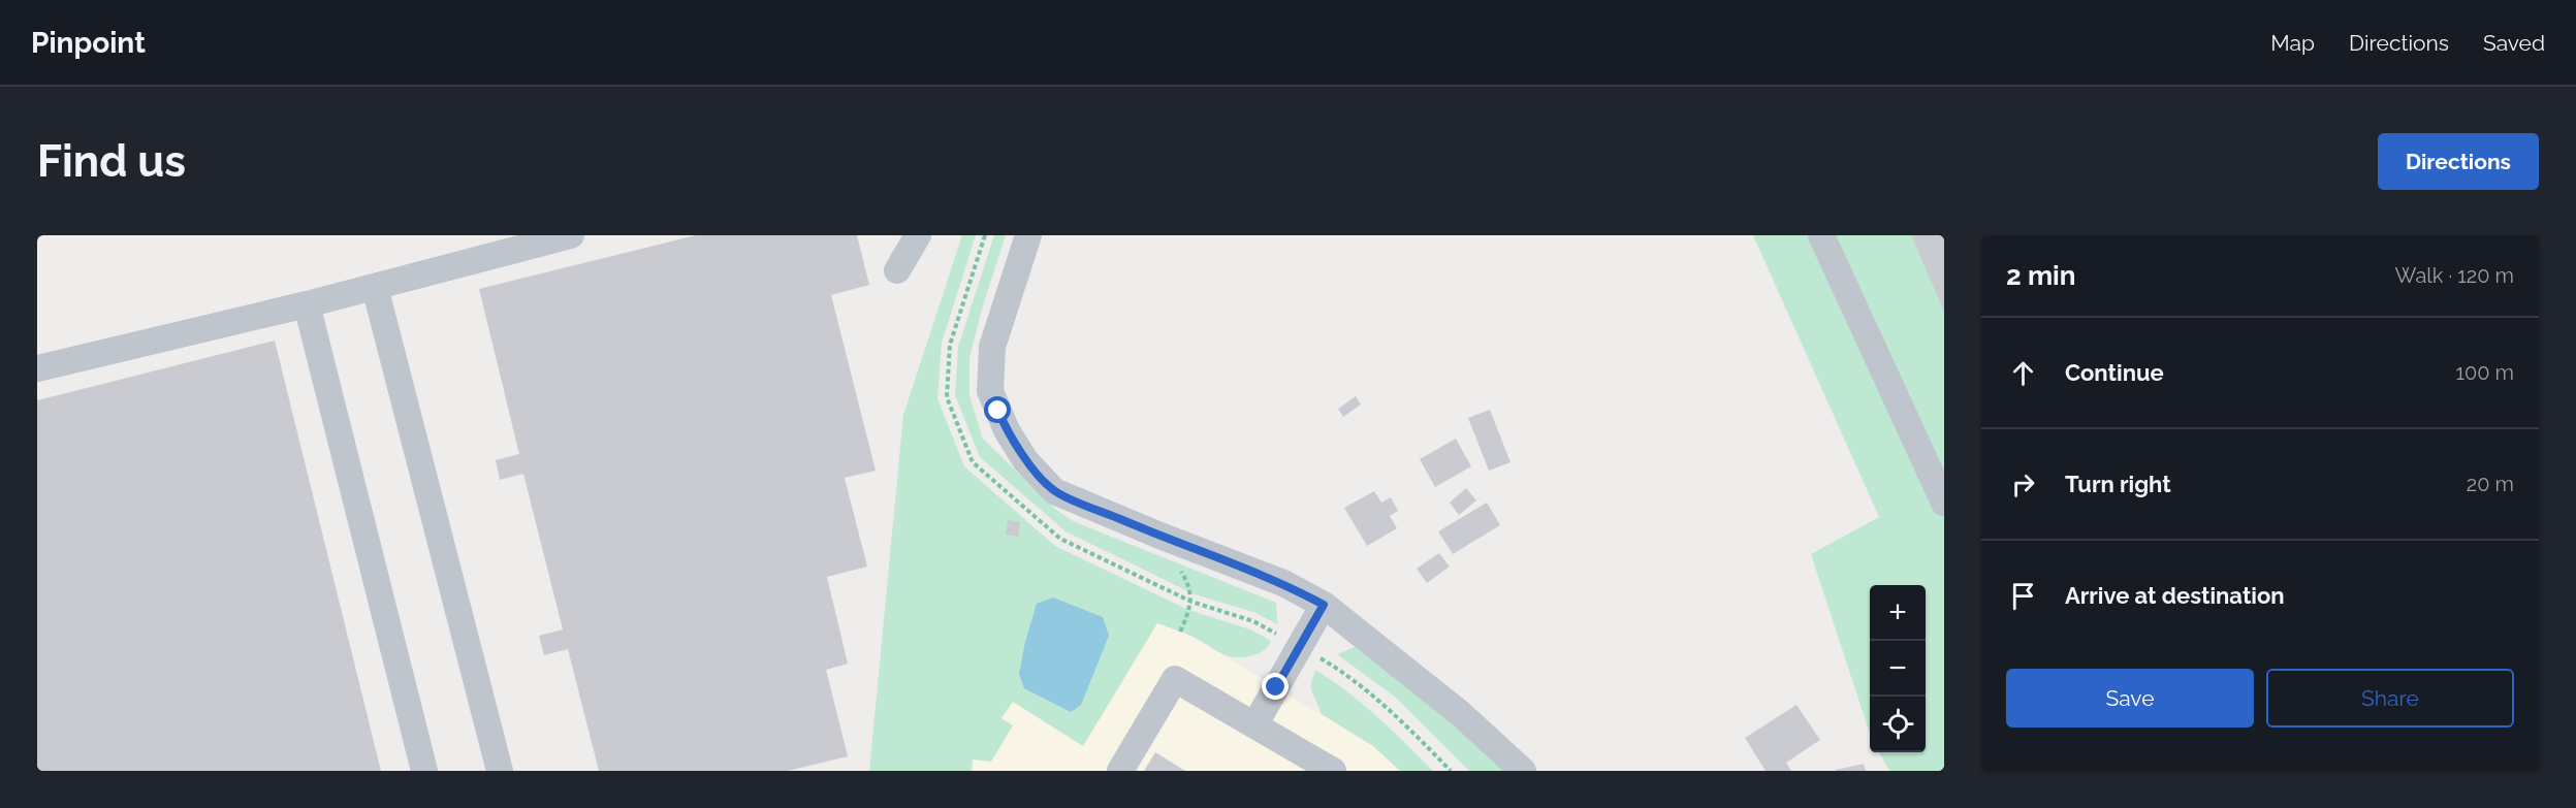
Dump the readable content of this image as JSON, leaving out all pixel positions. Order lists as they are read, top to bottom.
{
  "page": {
    "header": "Pinpoint",
    "nav": ["Map", "Directions", "Saved"],
    "buttons": [
      "Directions",
      ["Save", "Share"]
    ],
    "title": "Find us",
    "heading": ["2 min", "Walk · 120 m"],
    "list": [
      ["Continue", "100 m"],
      ["Turn right", "20 m"],
      "Arrive at destination"
    ],
    "map_buttons": ["+", "−"]
  }
}
